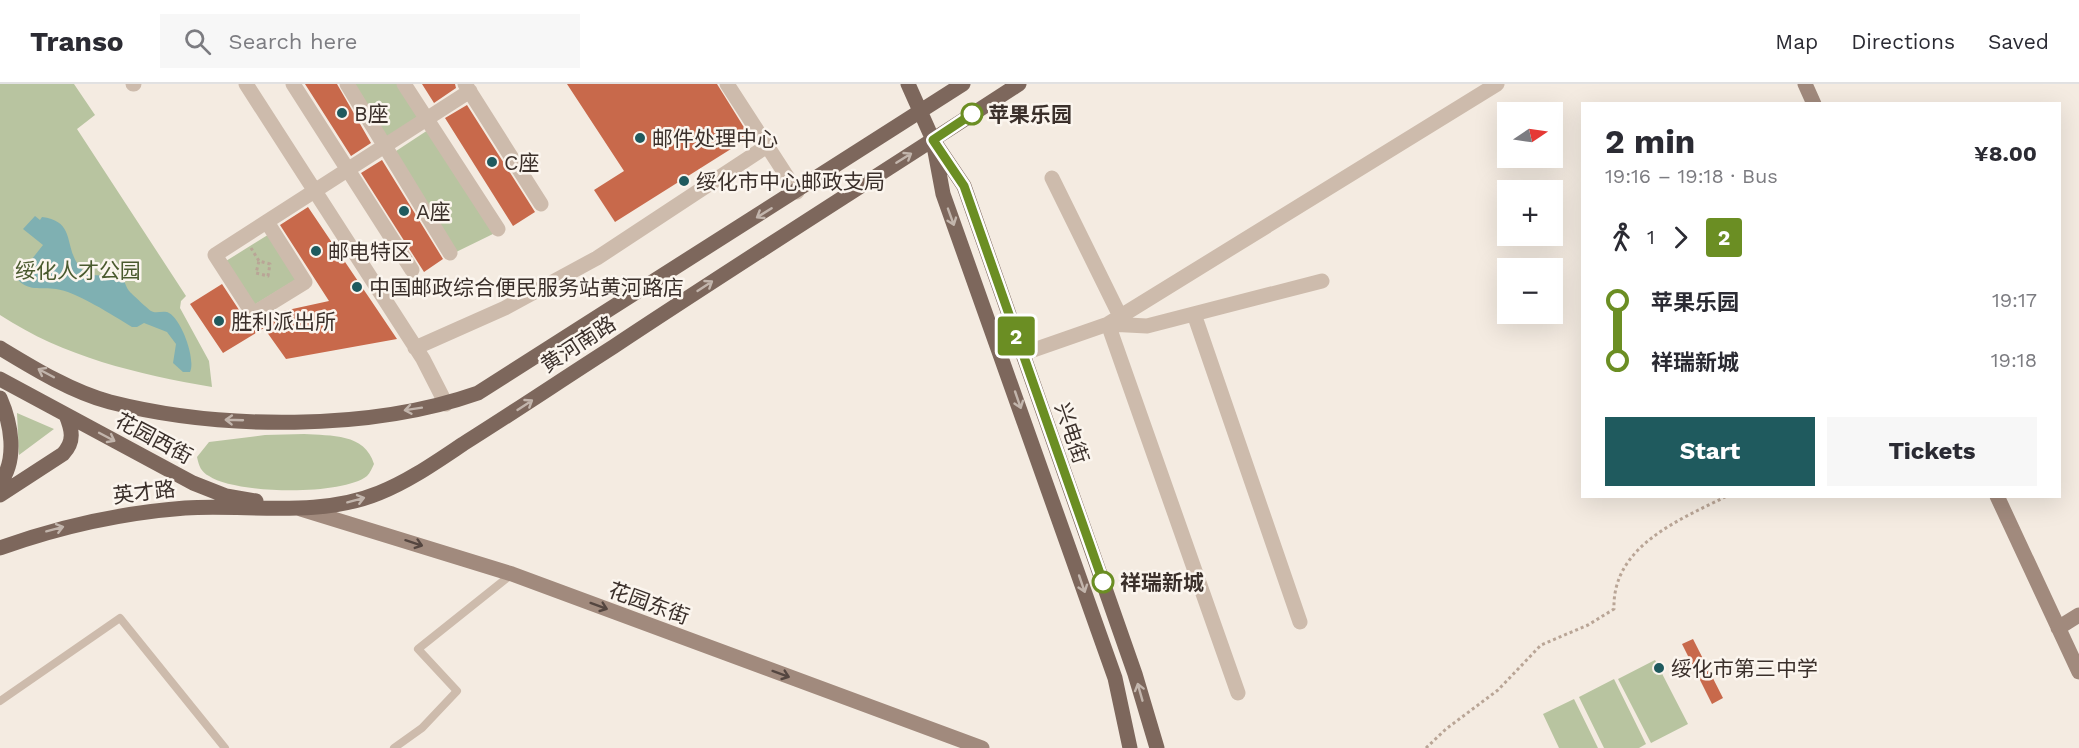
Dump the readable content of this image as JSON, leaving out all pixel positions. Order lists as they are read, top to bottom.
{
  "streets": {
    "main road": [
      "黄河南路",
      "兴电街",
      "花园西街",
      "英才路",
      "花园东街"
    ]
  },
  "crossings": [
    ["黄河南路", "兴电街"],
    ["黄河南路", "花园西街"],
    ["黄河南路", "英才路"],
    ["黄河南路", "花园东街"],
    ["花园西街", "英才路"],
    ["花园西街", "花园东街"],
    ["英才路", "花园东街"]
  ],
  "one_way": ["英才路", "花园东街"],
  "parks": ["绥化人才公园"],
  "places": [
    "B座",
    "苹果乐园",
    "邮件处理中心",
    "C座",
    "绥化市中心邮政支局",
    "A座",
    "邮电特区",
    "中国邮政综合便民服务站黄河路店",
    "胜利派出所",
    "祥瑞新城",
    "绥化市第三中学"
  ],
  "lines": ["bus line 2"],
  "north": "right",
  "page": {
    "header": "Transo",
    "search": "Search here",
    "nav": ["Map", "Directions", "Saved"],
    "on_map": "2",
    "map_buttons": ["+", "−"],
    "heading": ["2 min", "19:16 – 19:18 · Bus", "¥8.00"],
    "legs": ["1", "2"],
    "list": [
      {
        "name": "苹果乐园",
        "value": "19:17"
      },
      {
        "name": "祥瑞新城",
        "value": "19:18"
      }
    ],
    "buttons": ["Start", "Tickets"]
  }
}
